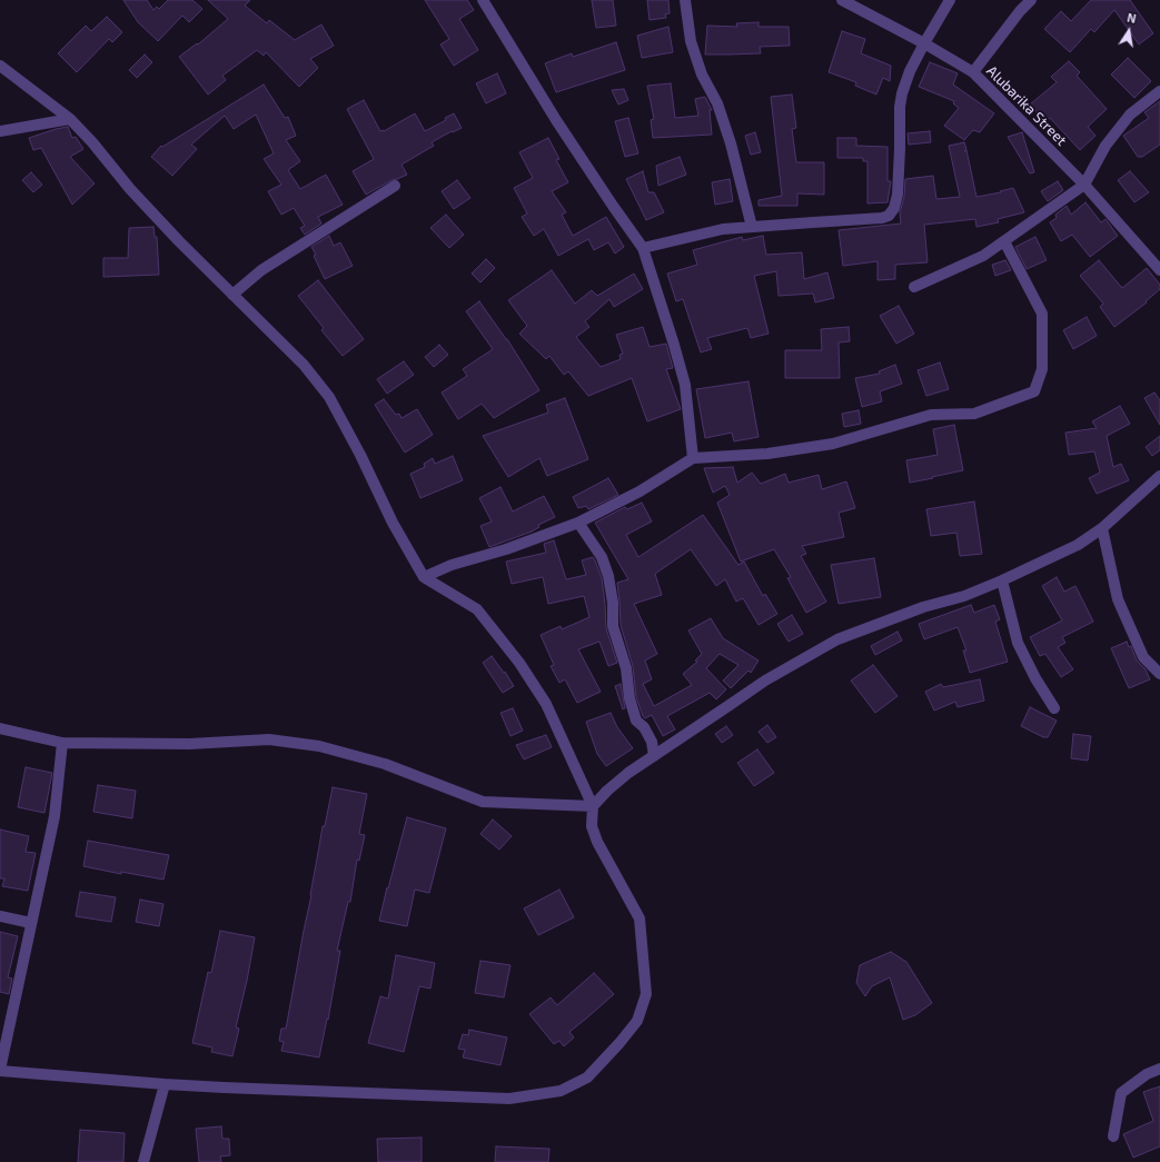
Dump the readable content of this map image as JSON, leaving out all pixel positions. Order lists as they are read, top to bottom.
{
  "streets": {
    "street": ["Alubarika Street"]
  },
  "north": "top"
}
